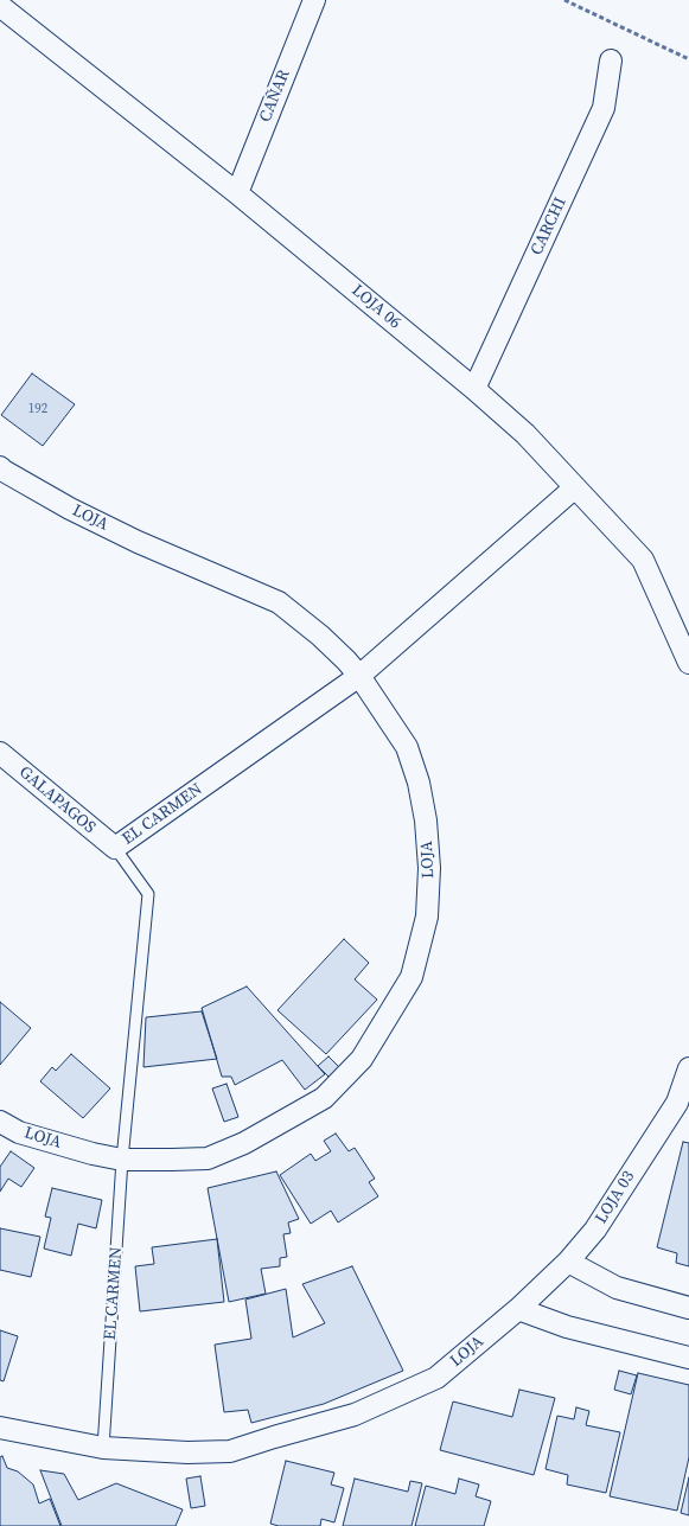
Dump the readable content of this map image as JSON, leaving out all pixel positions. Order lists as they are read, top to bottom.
{
  "streets": {
    "street": [
      "CAÑAR",
      "CARCHI",
      "LOJA 06",
      "LOJA",
      "GALAPAGOS",
      "EL CARMEN",
      "LOJA 03"
    ]
  },
  "crossings": [
    ["CAÑAR", "LOJA 06"],
    ["CARCHI", "LOJA 06"],
    ["LOJA 06", "EL CARMEN"],
    ["LOJA", "EL CARMEN"],
    ["LOJA", "LOJA 03"],
    ["GALAPAGOS", "EL CARMEN"]
  ],
  "house_numbers": ["192"]
}
